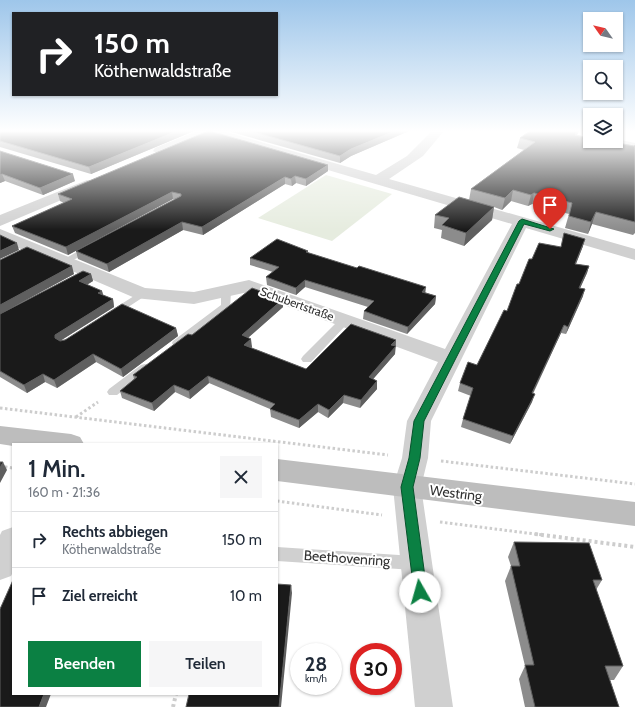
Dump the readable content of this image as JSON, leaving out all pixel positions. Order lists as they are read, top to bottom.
{
  "streets": {
    "street": ["Schubertstraße", "Westring"],
    "lane": ["Beethovenring"]
  },
  "north": "top left",
  "page": {
    "turn": ["150 m", "Köthenwaldstraße"],
    "heading": ["1 Min.", "160 m · 21:36"],
    "list": [
      {
        "name": "Rechts abbiegen",
        "note": "Köthenwaldstraße",
        "value": "150 m"
      },
      {
        "name": "Ziel erreicht",
        "value": "10 m"
      }
    ],
    "buttons": ["Beenden", "Teilen"],
    "speed": "28 km/h",
    "limit": "30"
  }
}
